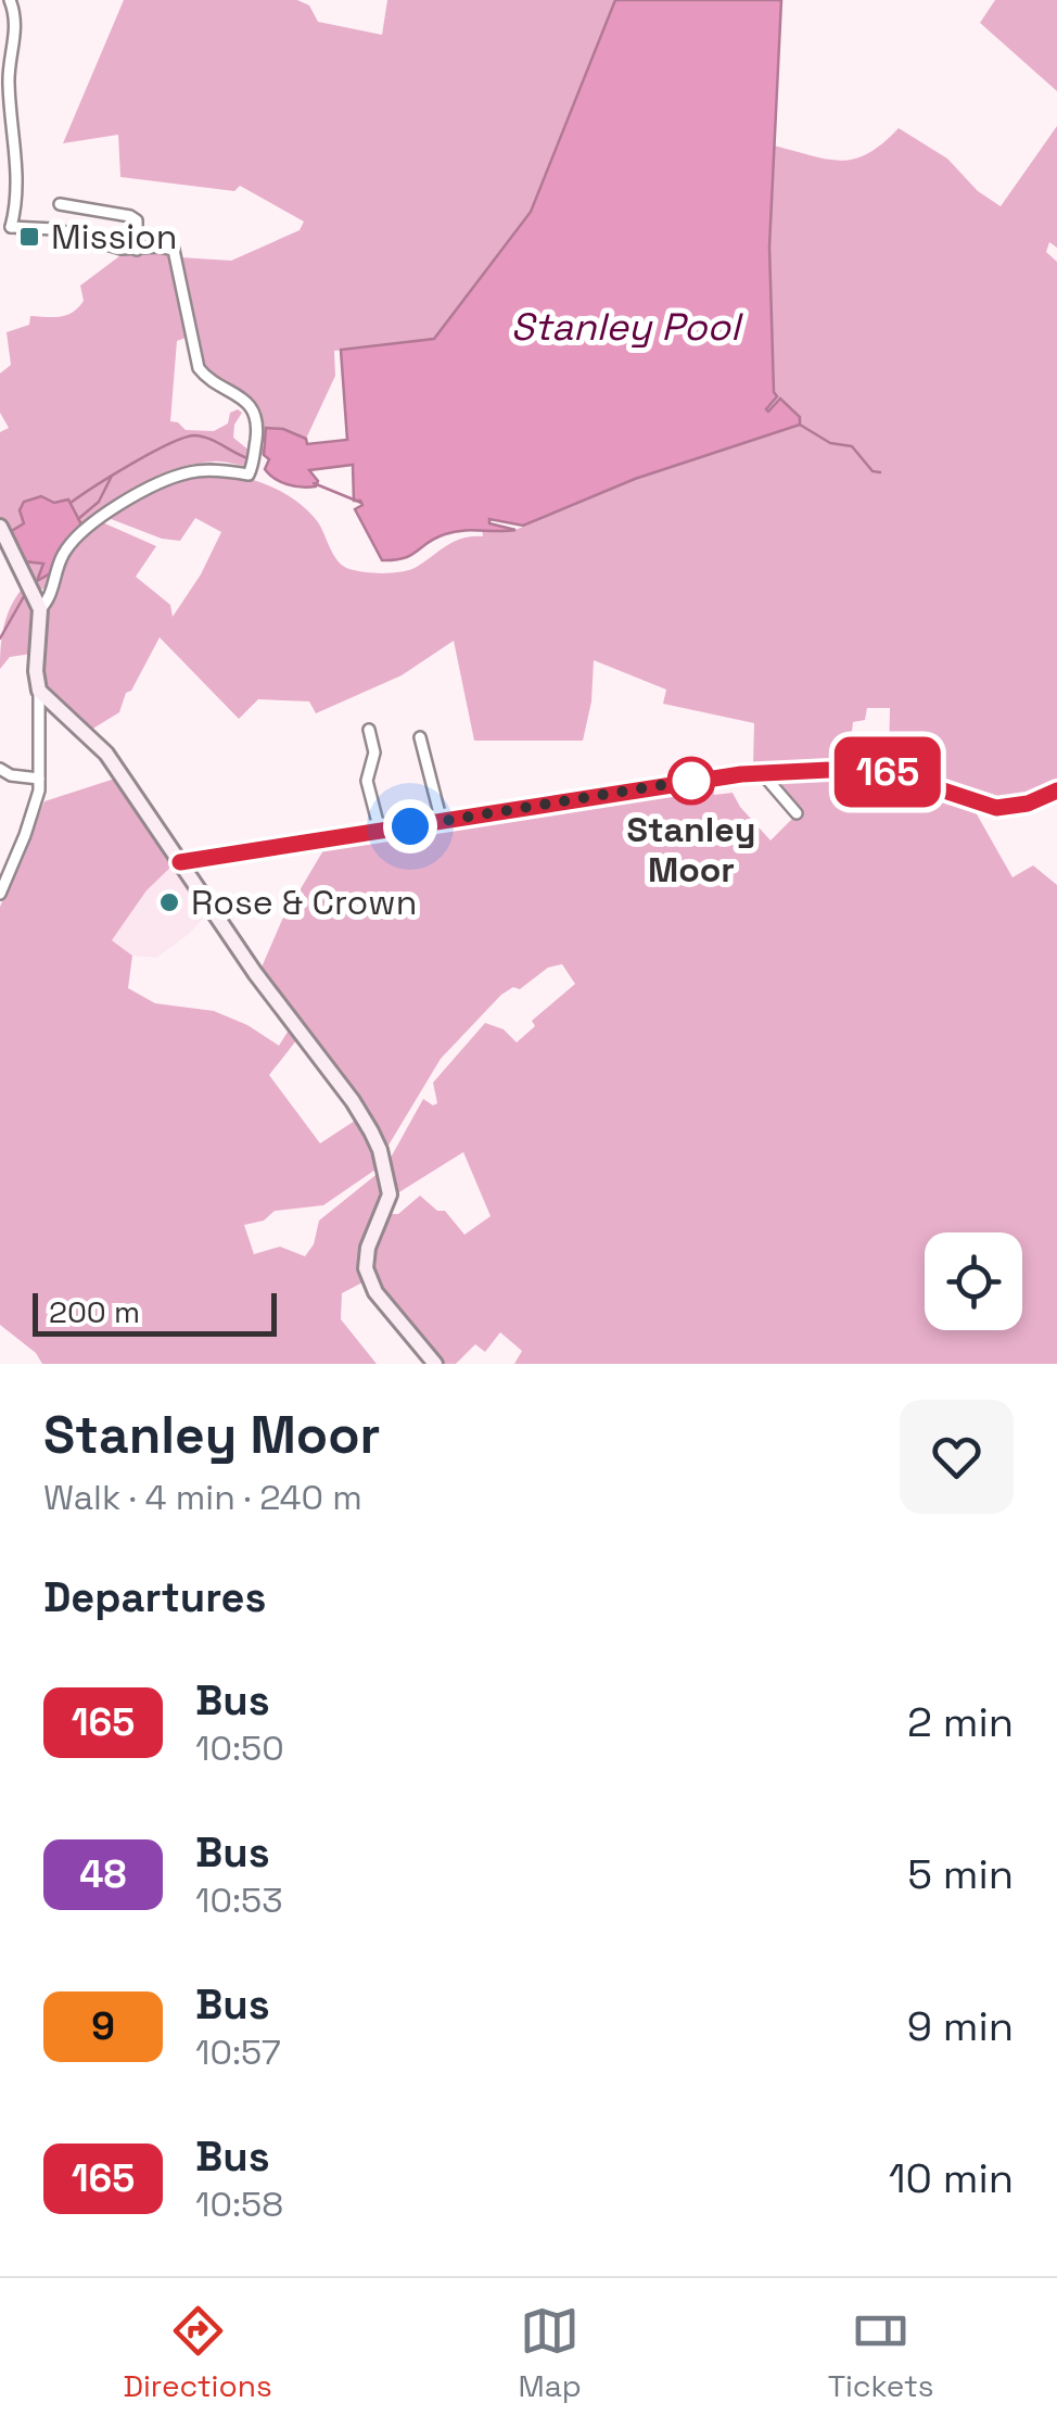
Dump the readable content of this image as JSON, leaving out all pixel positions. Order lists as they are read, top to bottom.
{
  "water": ["Stanley Pool"],
  "places": {
    "transit": ["Mission"],
    "other": ["Stanley Moor", "Rose & Crown"]
  },
  "lines": ["bus line 165"],
  "scale_bar": "200 m",
  "page": {
    "on_map": "165",
    "scale": "200 m",
    "heading": [
      ["Stanley Moor", "Walk · 4 min · 240 m"],
      "Departures"
    ],
    "list": [
      {
        "mark": "165",
        "name": "Bus",
        "note": "10:50",
        "value": "2 min"
      },
      {
        "mark": "48",
        "name": "Bus",
        "note": "10:53",
        "value": "5 min"
      },
      {
        "mark": "9",
        "name": "Bus",
        "note": "10:57",
        "value": "9 min"
      },
      {
        "mark": "165",
        "name": "Bus",
        "note": "10:58",
        "value": "10 min"
      }
    ],
    "tabs": ["Directions", "Map", "Tickets"]
  }
}
